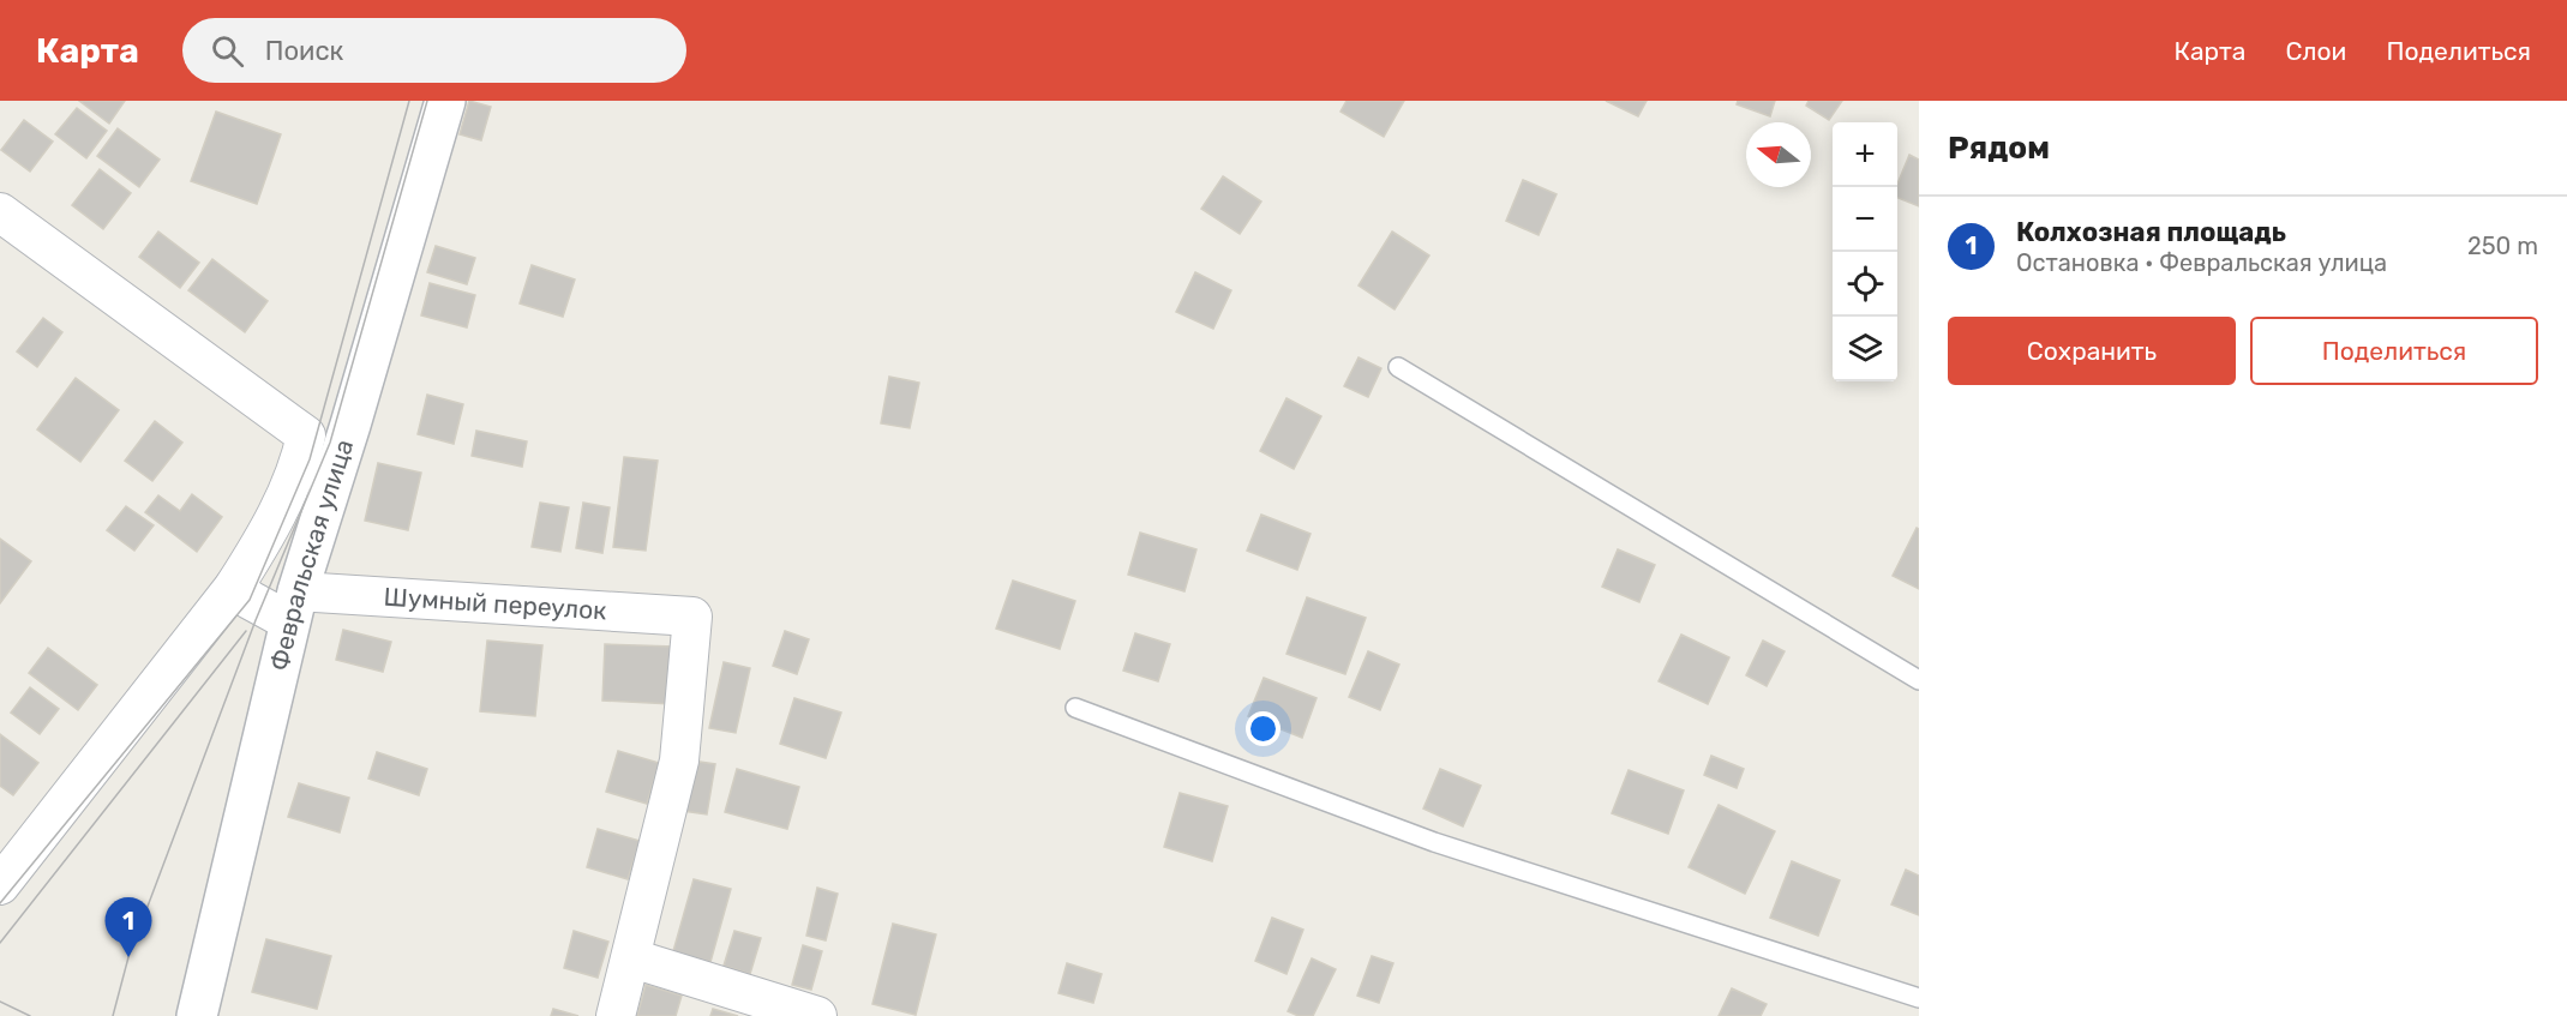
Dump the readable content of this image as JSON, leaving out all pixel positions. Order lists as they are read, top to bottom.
{
  "streets": {
    "street": ["Февральская улица", "Шумный переулок"]
  },
  "crossings": [
    ["Февральская улица", "Шумный переулок"]
  ],
  "north": "left",
  "page": {
    "header": "Карта",
    "search": "Поиск",
    "nav": ["Карта", "Слои", "Поделиться"],
    "heading": "Рядом",
    "map_buttons": ["+", "−"],
    "list": [
      {
        "mark": "1",
        "name": "Колхозная площадь",
        "note": "Остановка · Февральская улица",
        "value": "250 m"
      }
    ],
    "buttons": ["Сохранить", "Поделиться"],
    "pins": "1"
  }
}
